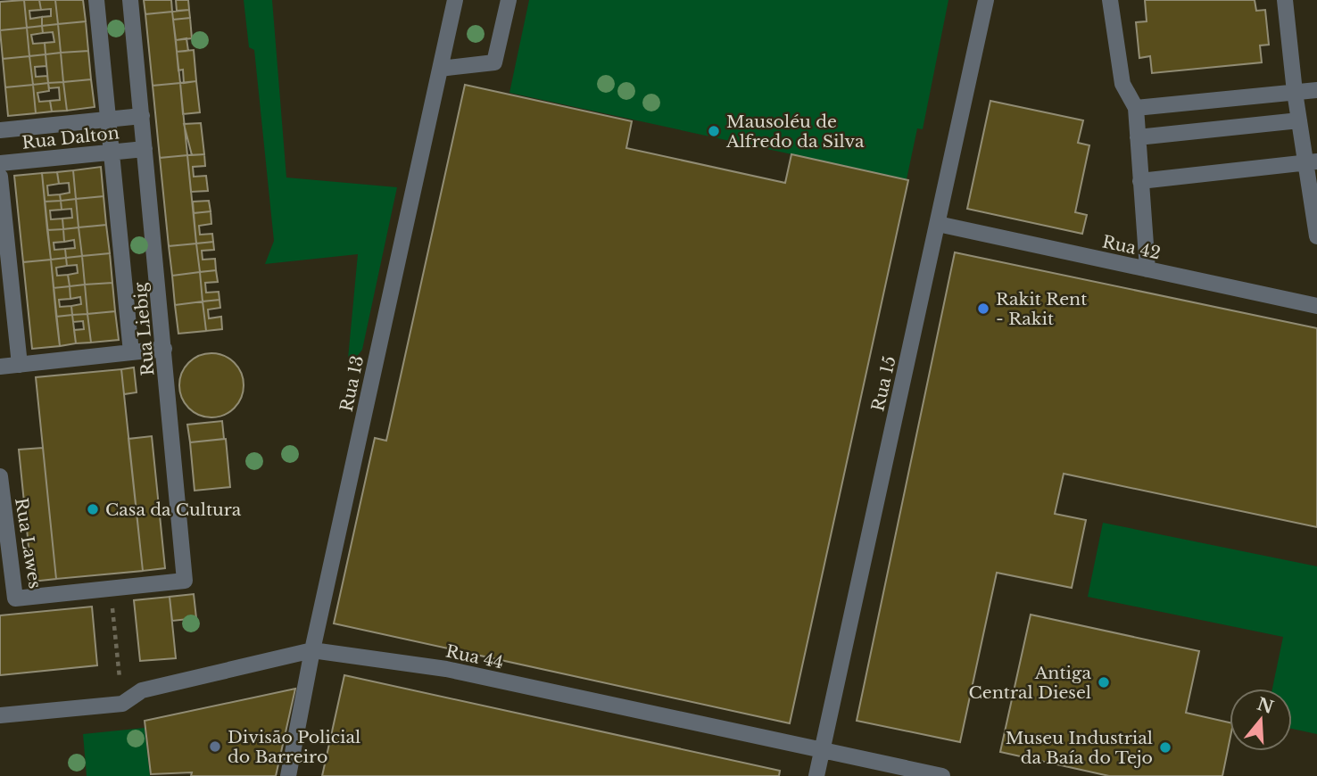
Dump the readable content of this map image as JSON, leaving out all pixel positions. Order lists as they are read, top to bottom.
{
  "streets": {
    "street": [
      "Rua Dalton",
      "Rua 42",
      "Rua Liebig",
      "Rua 13",
      "Rua 15",
      "Rua Lawes",
      "Rua 44"
    ]
  },
  "crossings": [
    ["Rua Dalton", "Rua Liebig"],
    ["Rua 42", "Rua 15"],
    ["Rua Liebig", "Rua Lawes"],
    ["Rua 13", "Rua 44"],
    ["Rua 15", "Rua 44"]
  ],
  "places": [
    "Mausoléu de Alfredo da Silva",
    "Rakit Rent - Rakit",
    "Casa da Cultura",
    "Antiga Central Diesel",
    "Divisão Policial do Barreiro",
    "Museu Industrial da Baía do Tejo"
  ],
  "north": "top"
}
